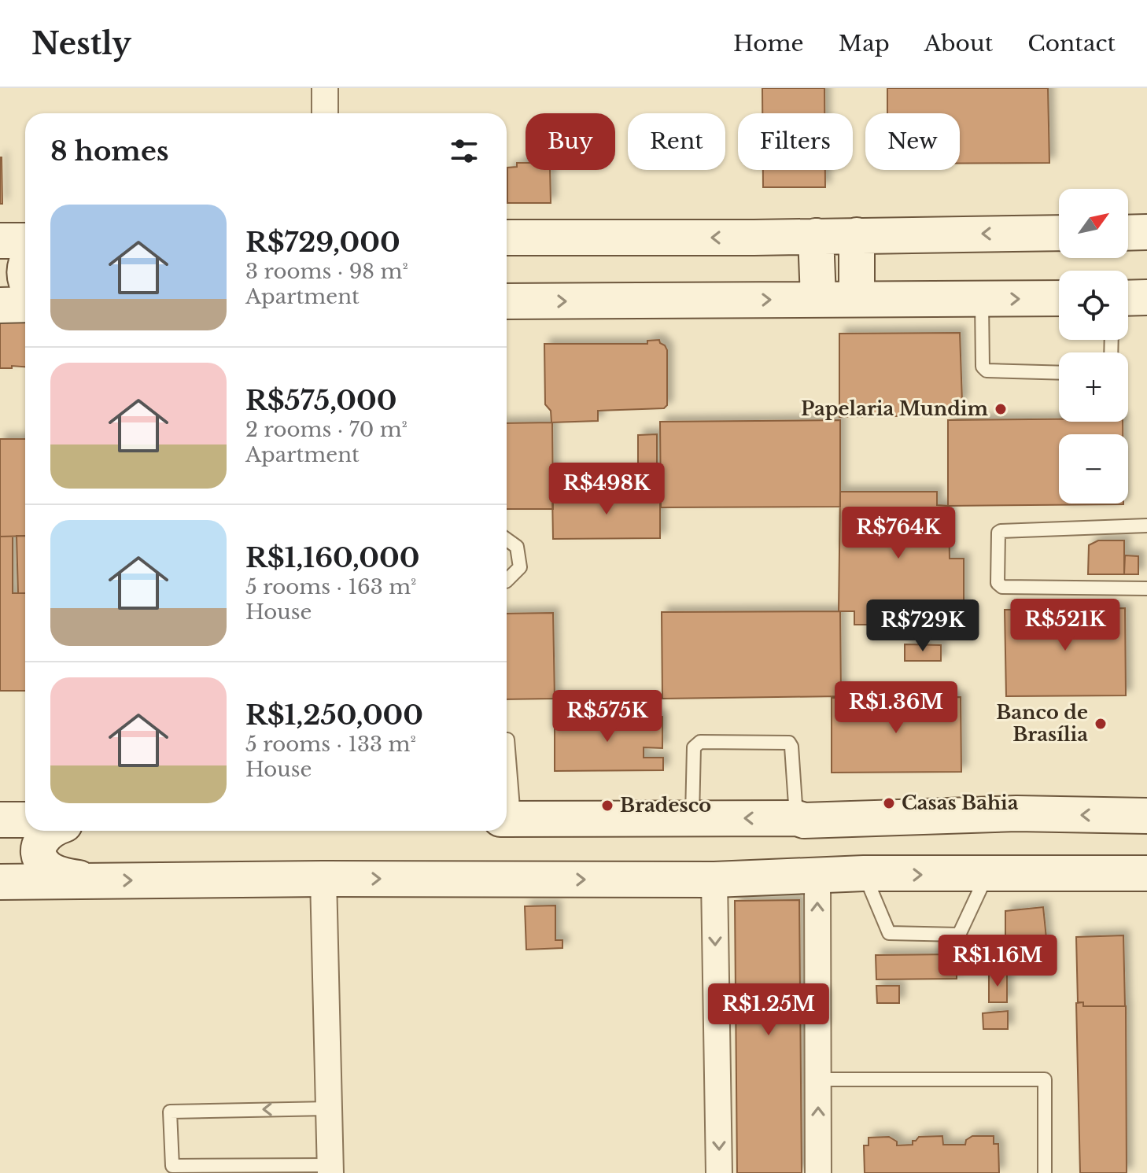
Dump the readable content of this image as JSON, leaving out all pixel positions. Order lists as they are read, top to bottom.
{
  "places": [
    "Papelaria Mundim",
    "Banco de Brasília",
    "Casas Bahia",
    "Bradesco"
  ],
  "north": "top right",
  "page": {
    "header": "Nestly",
    "nav": [
      "Home",
      "Map",
      "About",
      "Contact"
    ],
    "chip": [
      "Buy",
      "Rent",
      "Filters",
      "New"
    ],
    "heading": "8 homes",
    "map_buttons": ["+", "−"],
    "list": [
      {
        "name": "R$729,000",
        "note": "3 rooms · 98 m² · Apartment"
      },
      {
        "name": "R$575,000",
        "note": "2 rooms · 70 m² · Apartment"
      },
      {
        "name": "R$1,160,000",
        "note": "5 rooms · 163 m² · House"
      },
      {
        "name": "R$1,250,000",
        "note": "5 rooms · 133 m² · House"
      }
    ],
    "price": [
      "R$498K",
      "R$764K",
      "R$521K",
      "R$729K",
      "R$1.36M",
      "R$575K",
      "R$1.16M",
      "R$1.25M"
    ]
  }
}
